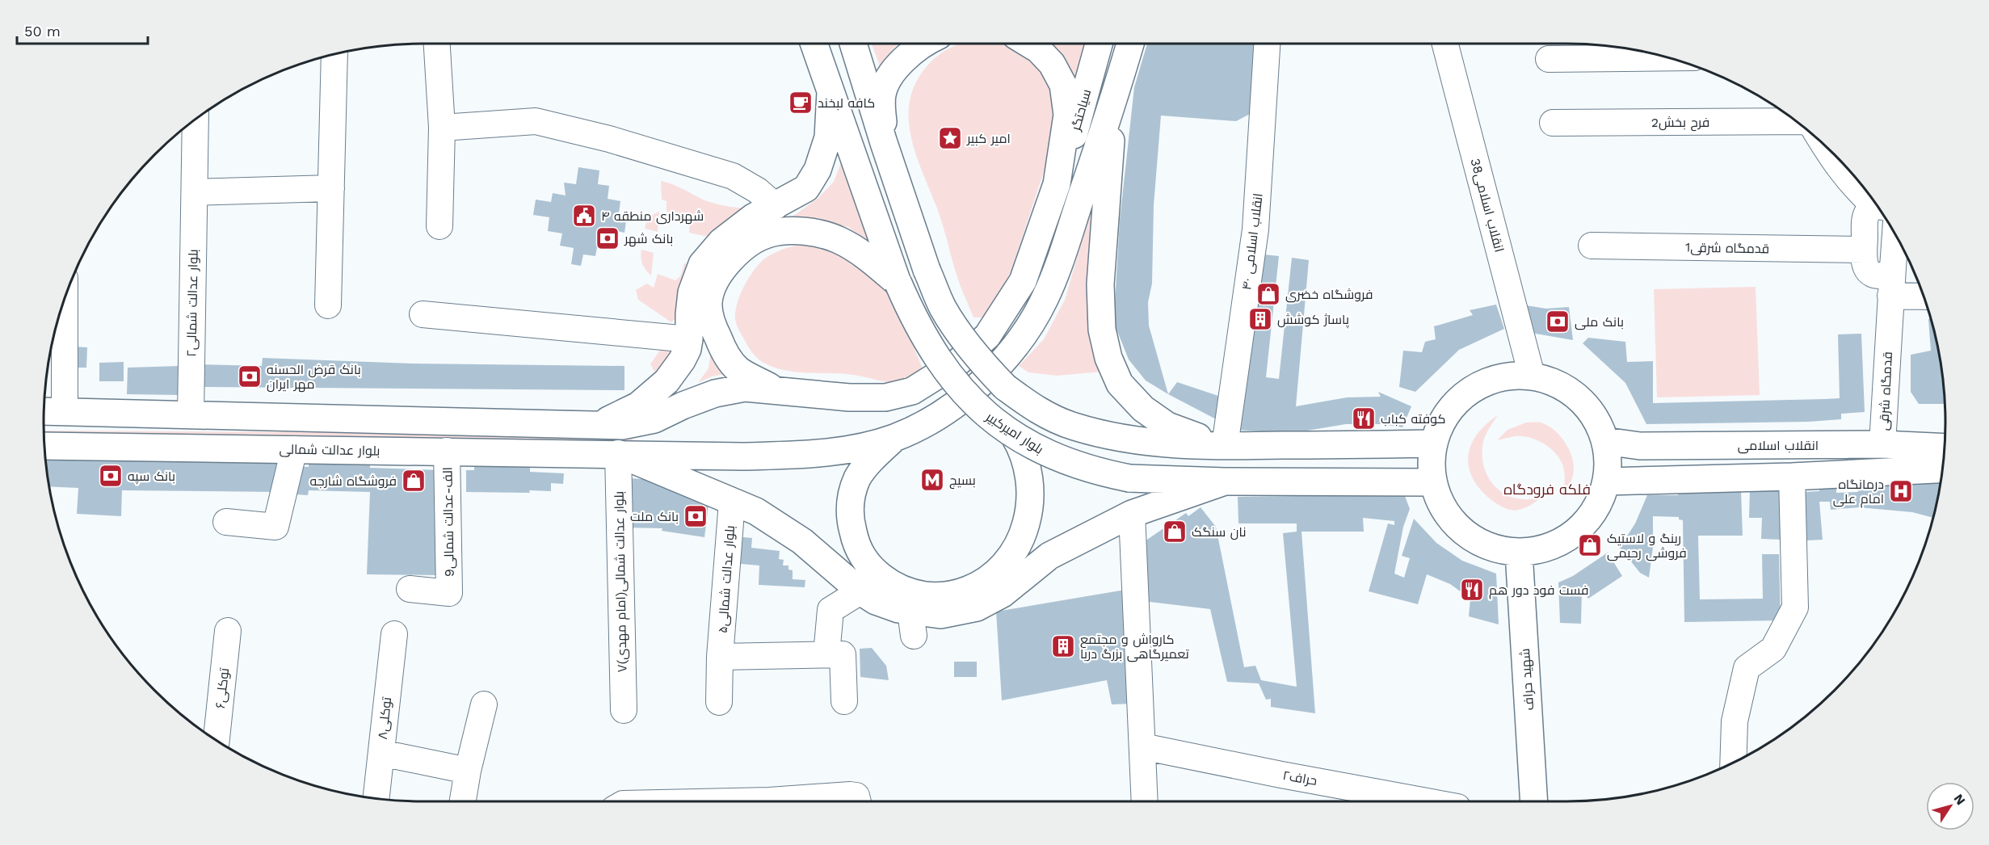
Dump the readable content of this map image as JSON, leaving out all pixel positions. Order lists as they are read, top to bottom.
{
  "streets": {
    "main road": [
      "سیاحتگر",
      "بلوار امیرکبیر",
      "انقلاب اسلامی",
      "بلوار عدالت شمالی",
      "شهید حراف"
    ],
    "street": [
      "2فرح بخش",
      "38انقلاب اسلامی",
      "انقلاب اسلامی ۴۰",
      "1قدمگاه شرقی",
      "بلوار عدالت شمالی۲",
      "قدمگاه شرقی",
      "9الف-عدالت شمالی",
      "بلوار عدالت شمالی۵",
      "۷بلوار عدالت شمالی(امام مهدی)",
      "توکلی۶",
      "توکلی۸",
      "حراف۲"
    ]
  },
  "crossings": [
    ["1قدمگاه شرقی", "قدمگاه شرقی"],
    ["قدمگاه شرقی", "انقلاب اسلامی"],
    ["بلوار عدالت شمالی", "9الف-عدالت شمالی"],
    ["بلوار عدالت شمالی", "۷بلوار عدالت شمالی(امام مهدی)"]
  ],
  "districts": ["فلکه فرودگاه"],
  "places": {
    "cafe": ["کافه لبخند"],
    "place": ["امیر کبیر"],
    "public building": ["شهرداری منطقه ۴"],
    "bank": [
      "بانک شهر",
      "بانک ملی",
      "بانک قرض الحسنه مهر ایران",
      "بانک سپه",
      "بانک ملت"
    ],
    "shop": [
      "فروشگاه خضری",
      "فروشگاه شارجه",
      "نان سنگک",
      "رینگ و لاستیک فروشی رحیمی"
    ],
    "building": ["پاساژ کوشش", "کارواش و مجتمع تعمیرگاهی بزرگ دریا"],
    "restaurant": ["کوفته کباب", "فست فود دور هم"],
    "metro station": ["بسیج"],
    "hospital": ["درمانگاه امام علی"]
  },
  "scale_bar": "50 m",
  "north": "top right"
}
